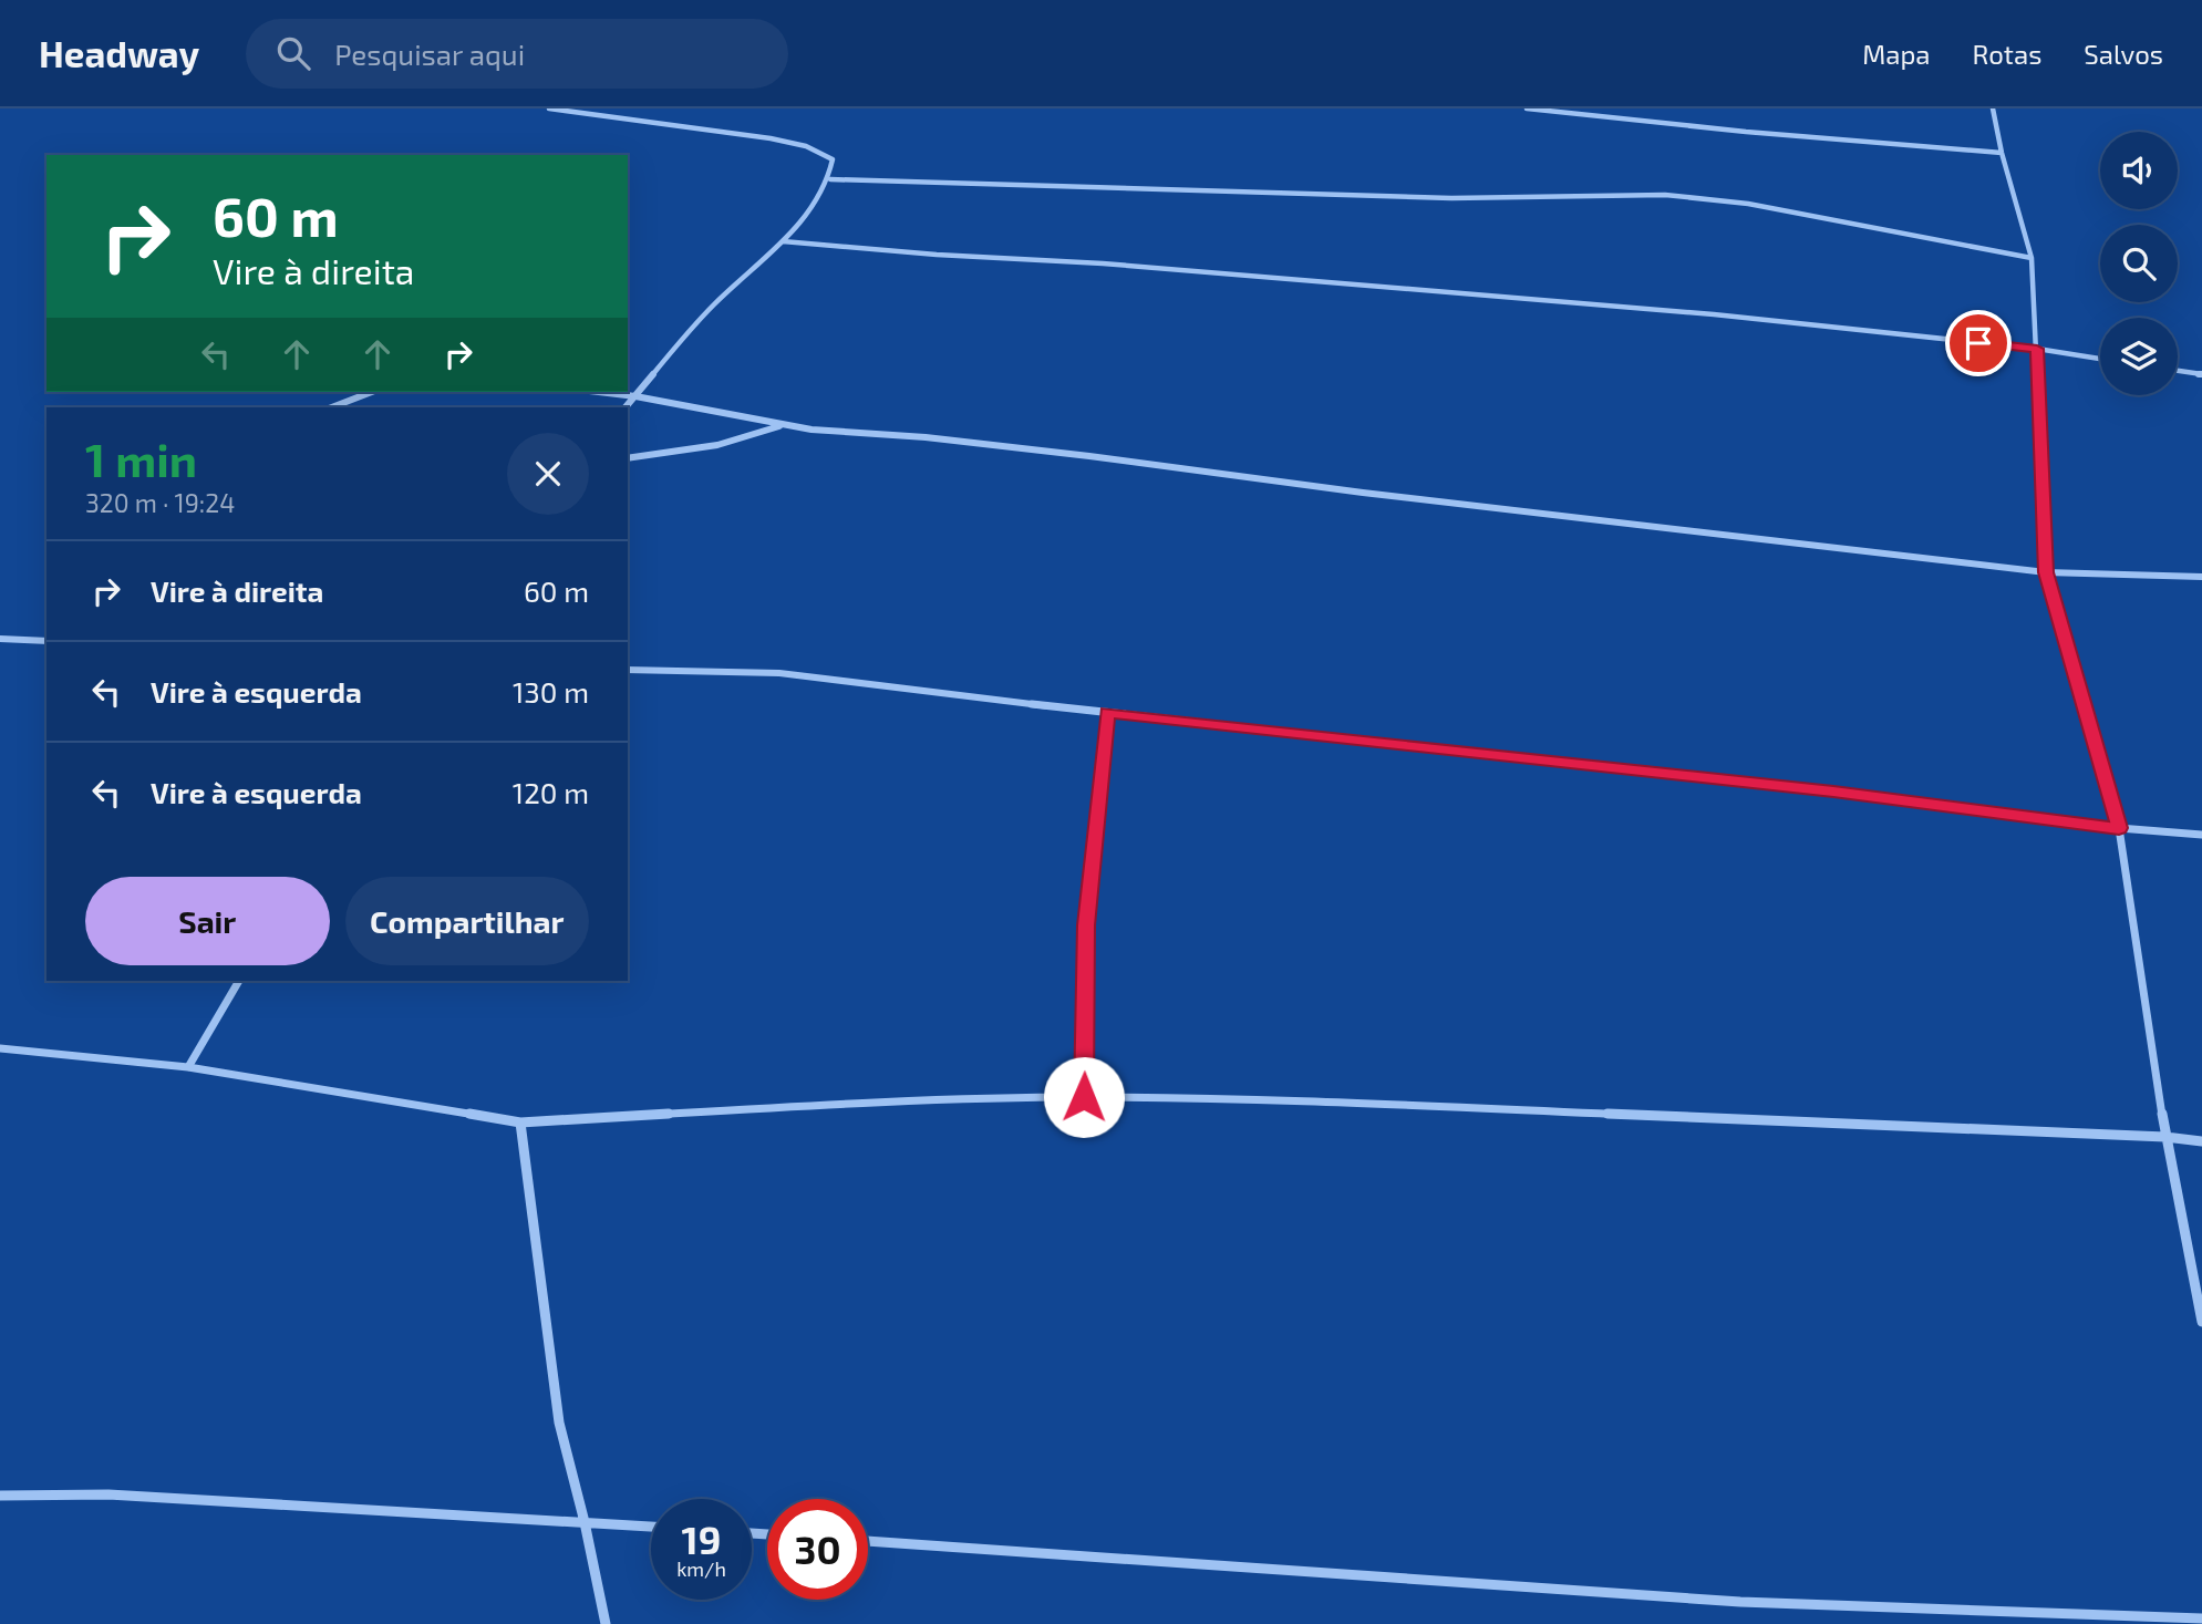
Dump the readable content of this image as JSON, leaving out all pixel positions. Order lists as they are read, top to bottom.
{
  "page": {
    "header": "Headway",
    "search": "Pesquisar aqui",
    "nav": ["Mapa", "Rotas", "Salvos"],
    "turn": ["60 m", "Vire à direita"],
    "heading": ["1 min", "320 m · 19:24"],
    "list": [
      {
        "name": "Vire à direita",
        "value": "60 m"
      },
      {
        "name": "Vire à esquerda",
        "value": "130 m"
      },
      {
        "name": "Vire à esquerda",
        "value": "120 m"
      }
    ],
    "buttons": ["Sair", "Compartilhar"],
    "speed": "19 km/h",
    "limit": "30"
  }
}
